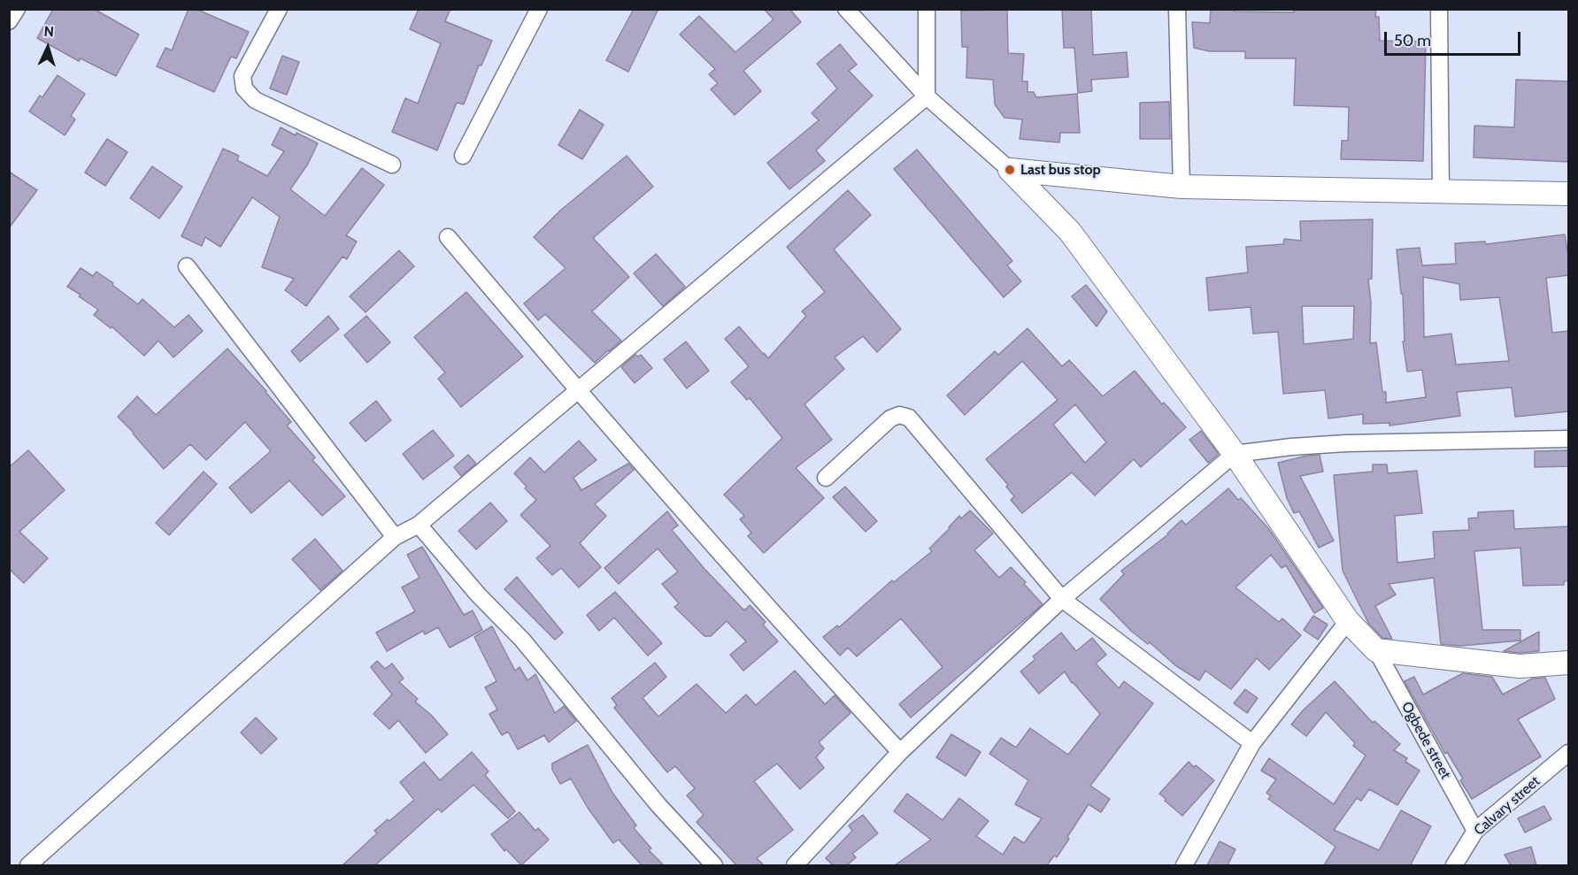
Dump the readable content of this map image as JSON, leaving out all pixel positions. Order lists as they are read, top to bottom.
{
  "streets": {
    "street": ["Ogbede street", "Calvary street"]
  },
  "crossings": [
    ["Ogbede street", "Calvary street"]
  ],
  "places": ["Last bus stop"],
  "scale_bar": "50 m",
  "north": "top"
}
